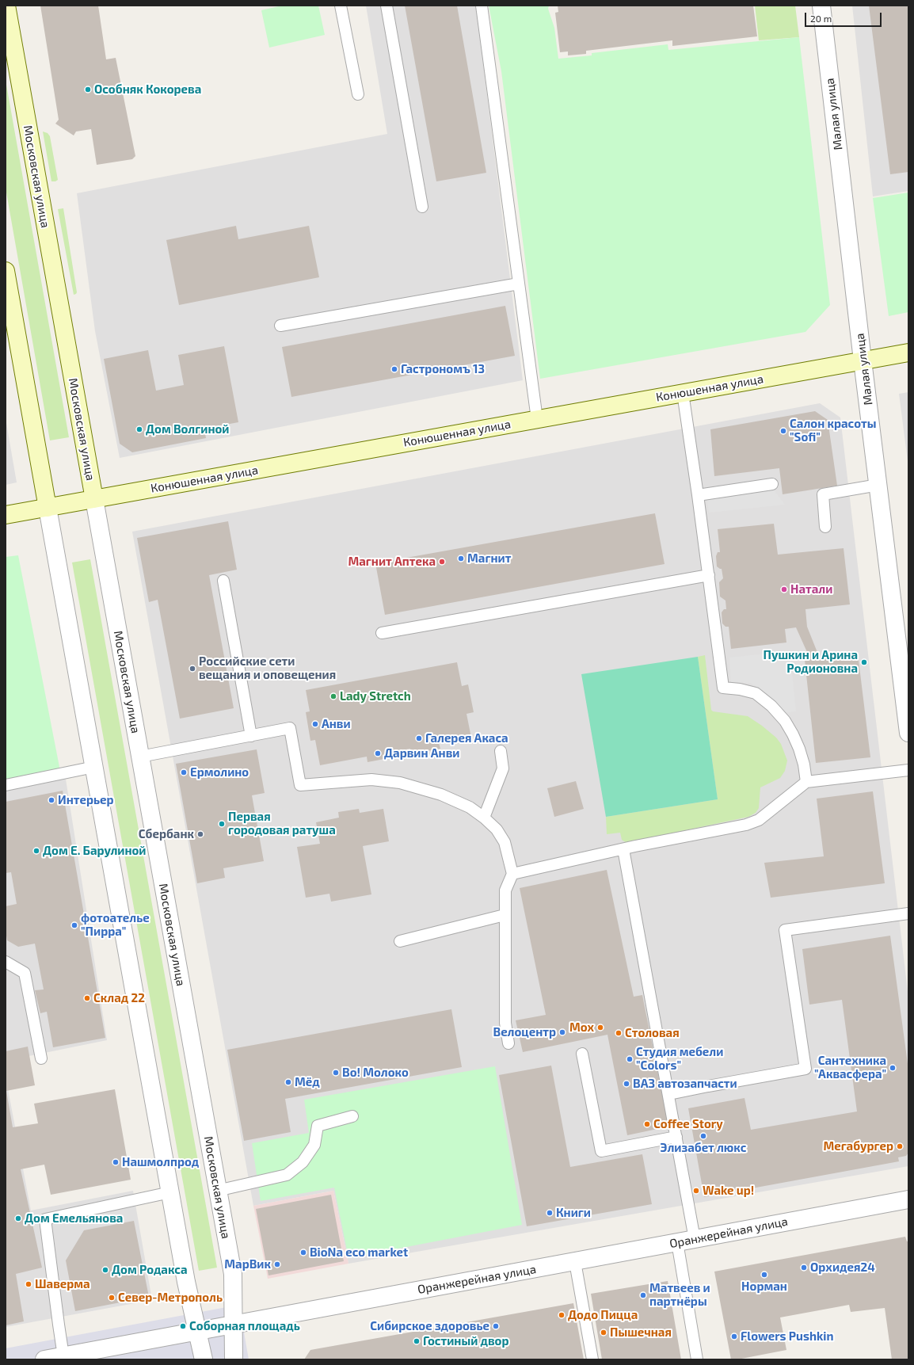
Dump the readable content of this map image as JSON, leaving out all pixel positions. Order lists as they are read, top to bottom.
{
  "streets": {
    "main road": ["Московская улица", "Конюшенная улица"],
    "street": ["Малая улица", "Оранжерейная улица"]
  },
  "crossings": [
    ["Малая улица", "Конюшенная улица"],
    ["Московская улица", "Конюшенная улица"],
    ["Московская улица", "Оранжерейная улица"]
  ],
  "places": [
    "Особняк Кокорева",
    "Гастрономъ 13",
    "Дом Волгиной",
    "Салон красоты \"Sofi\"",
    "Магнит",
    "Магнит Аптека",
    "Натали",
    "Пушкин и Арина Родионовна",
    "Российские сети вещания и оповещения",
    "Lady Stretch",
    "Анви",
    "Галерея Акаса",
    "Дарвин Анви",
    "Ермолино",
    "Интерьер",
    "Первая городовая ратуша",
    "Сбербанк",
    "Дом Е. Барулиной",
    "фотоателье \"Пирра\"",
    "Склад 22",
    "Мох",
    "Велоцентр",
    "Столовая",
    "Студия мебели \"Colors\"",
    "Сантехника \"Аквасфера\"",
    "Во! Молоко",
    "Мёд",
    "ВАЗ автозапчасти",
    "Coffee Story",
    "Элизабет люкс",
    "Мегабургер",
    "Нашмолпрод",
    "Wake up!",
    "Книги",
    "Дом Емельянова",
    "BioNa eco market",
    "МарВик",
    "Орхидея24",
    "Дом Родакса",
    "Норман",
    "Шаверма",
    "Матвеев и партнёры",
    "Север-Метрополь",
    "Додо Пицца",
    "Соборная площадь",
    "Сибирское здоровье",
    "Пышечная",
    "Flowers Pushkin",
    "Гостиный двор"
  ],
  "scale_bar": "20 m"
}
